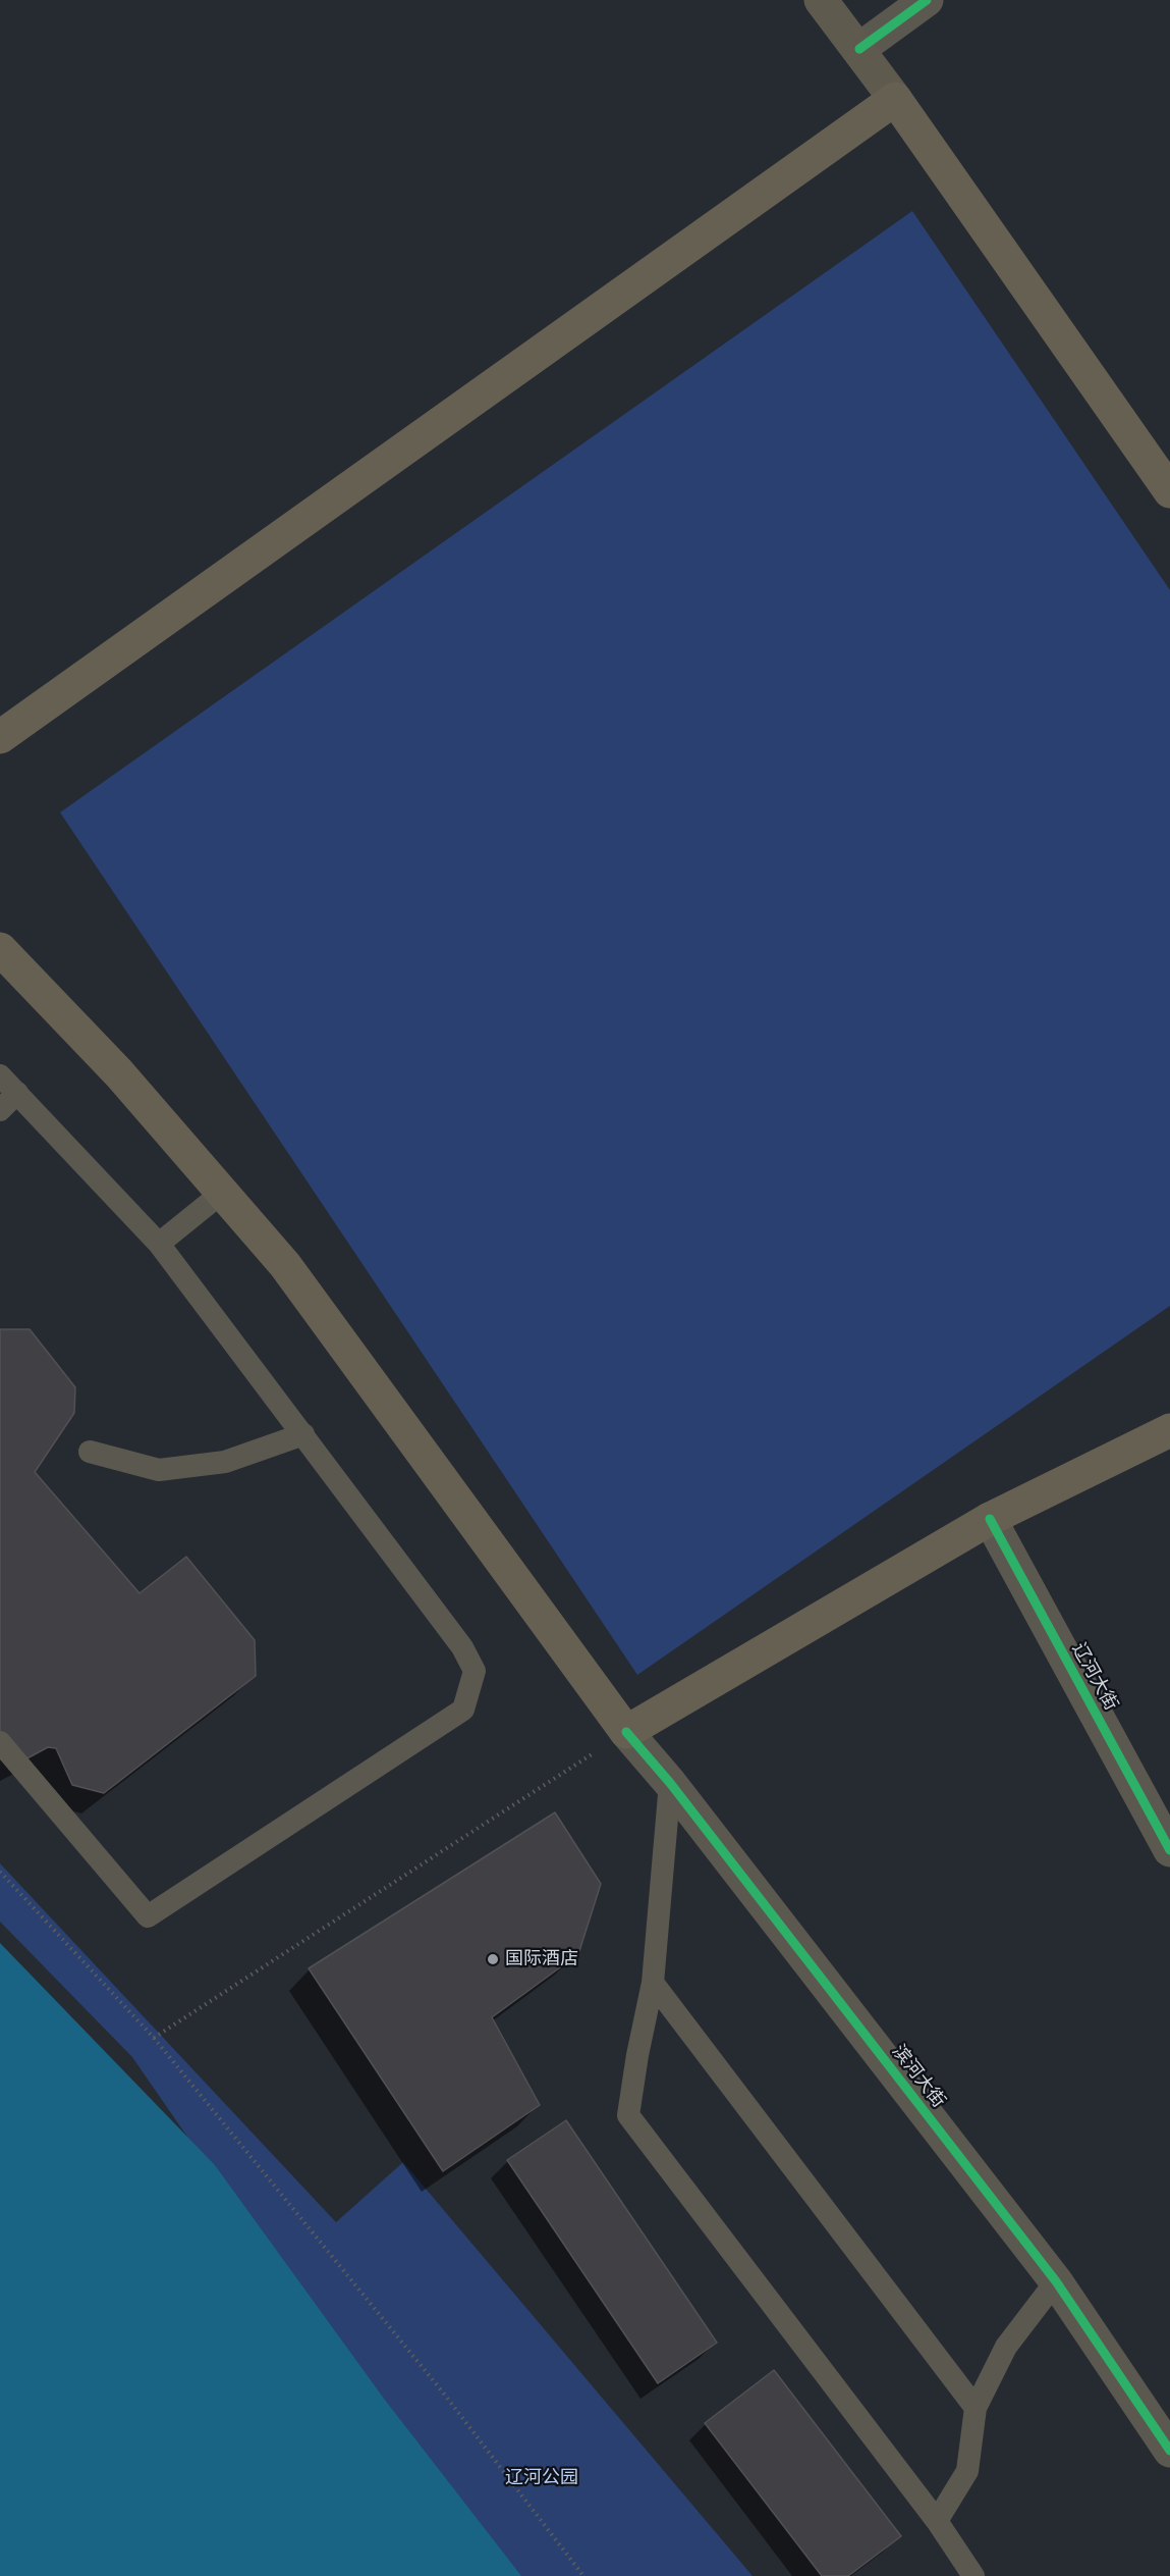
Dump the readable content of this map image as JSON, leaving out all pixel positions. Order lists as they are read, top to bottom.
{
  "streets": {
    "street": ["辽河大街", "滨河大街"]
  },
  "parks": ["辽河公园"],
  "places": ["国际酒店"]
}
